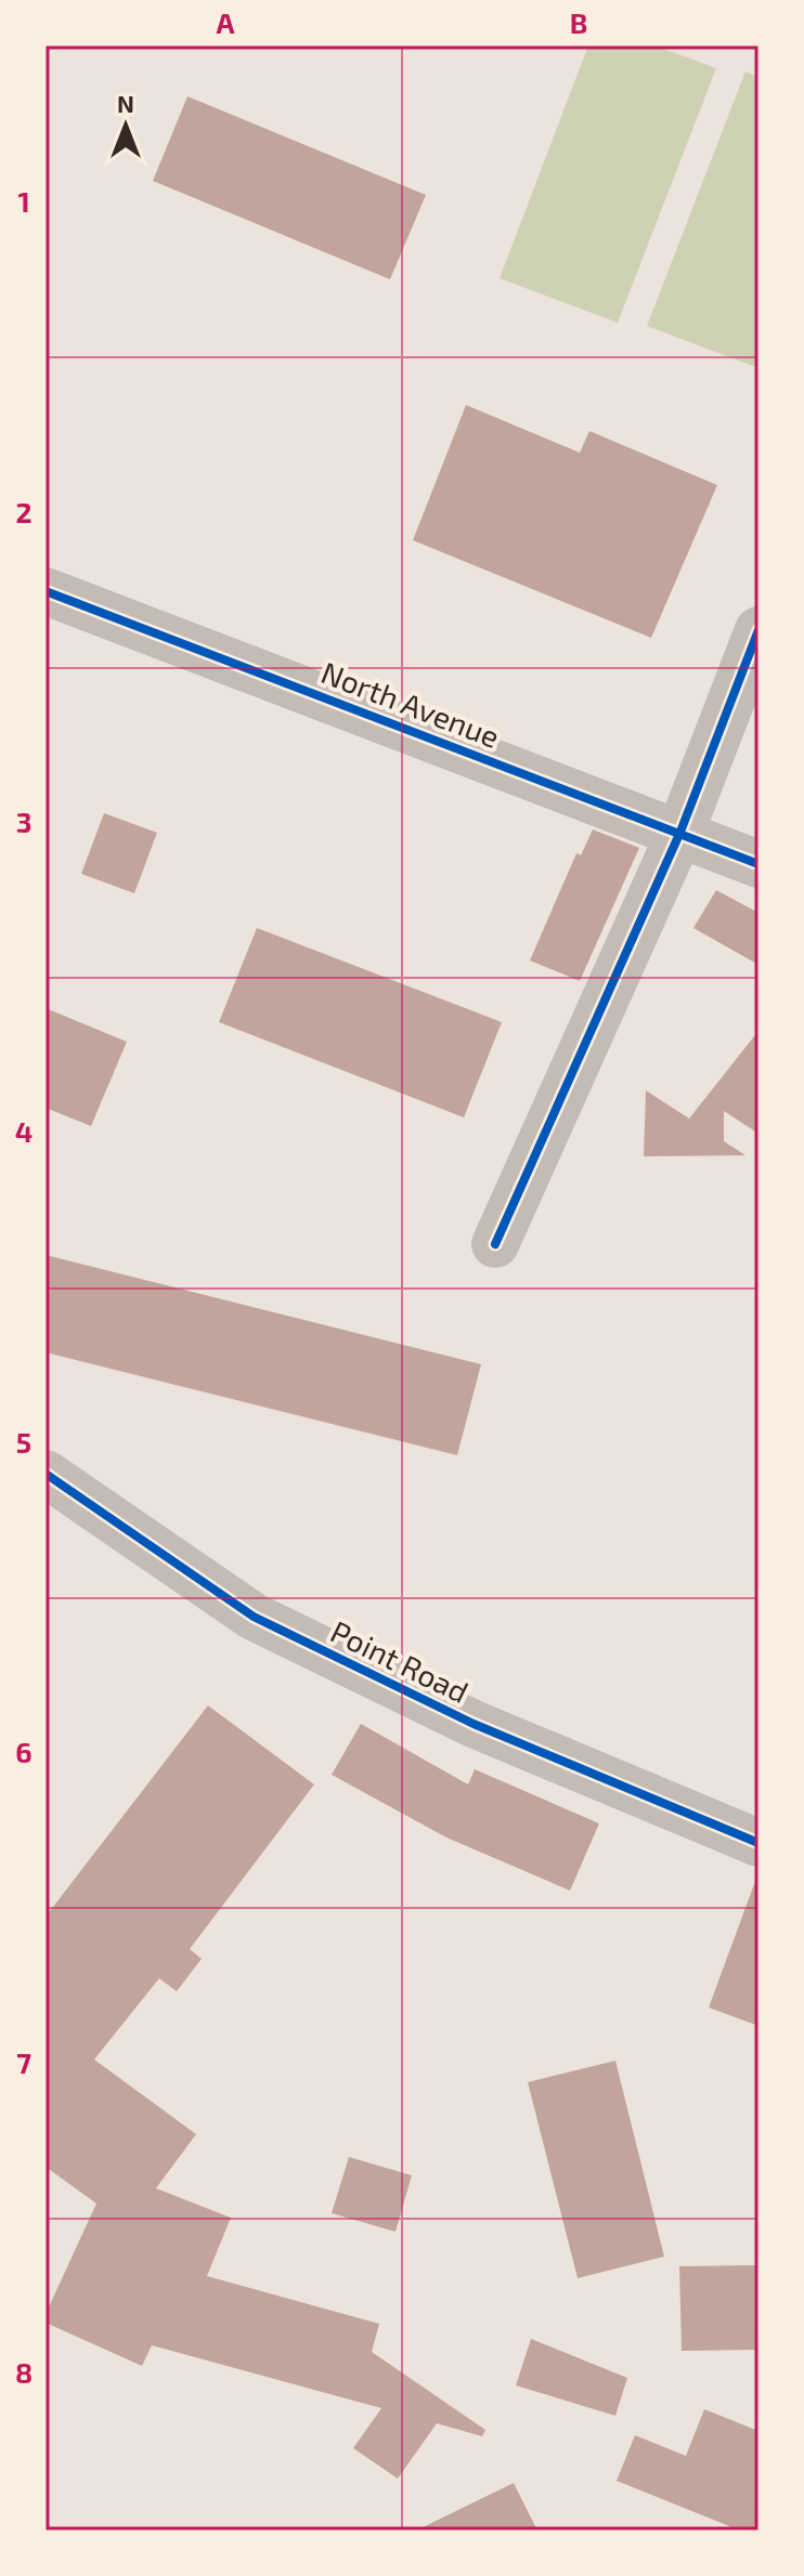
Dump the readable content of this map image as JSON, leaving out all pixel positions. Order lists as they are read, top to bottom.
{
  "streets": {
    "street": ["North Avenue", "Point Road"]
  },
  "north": "top",
  "grid": {
    "columns": ["A", "B"],
    "rows": [
      "1",
      "2",
      "3",
      "4",
      "5",
      "6",
      "7",
      "8"
    ]
  }
}
